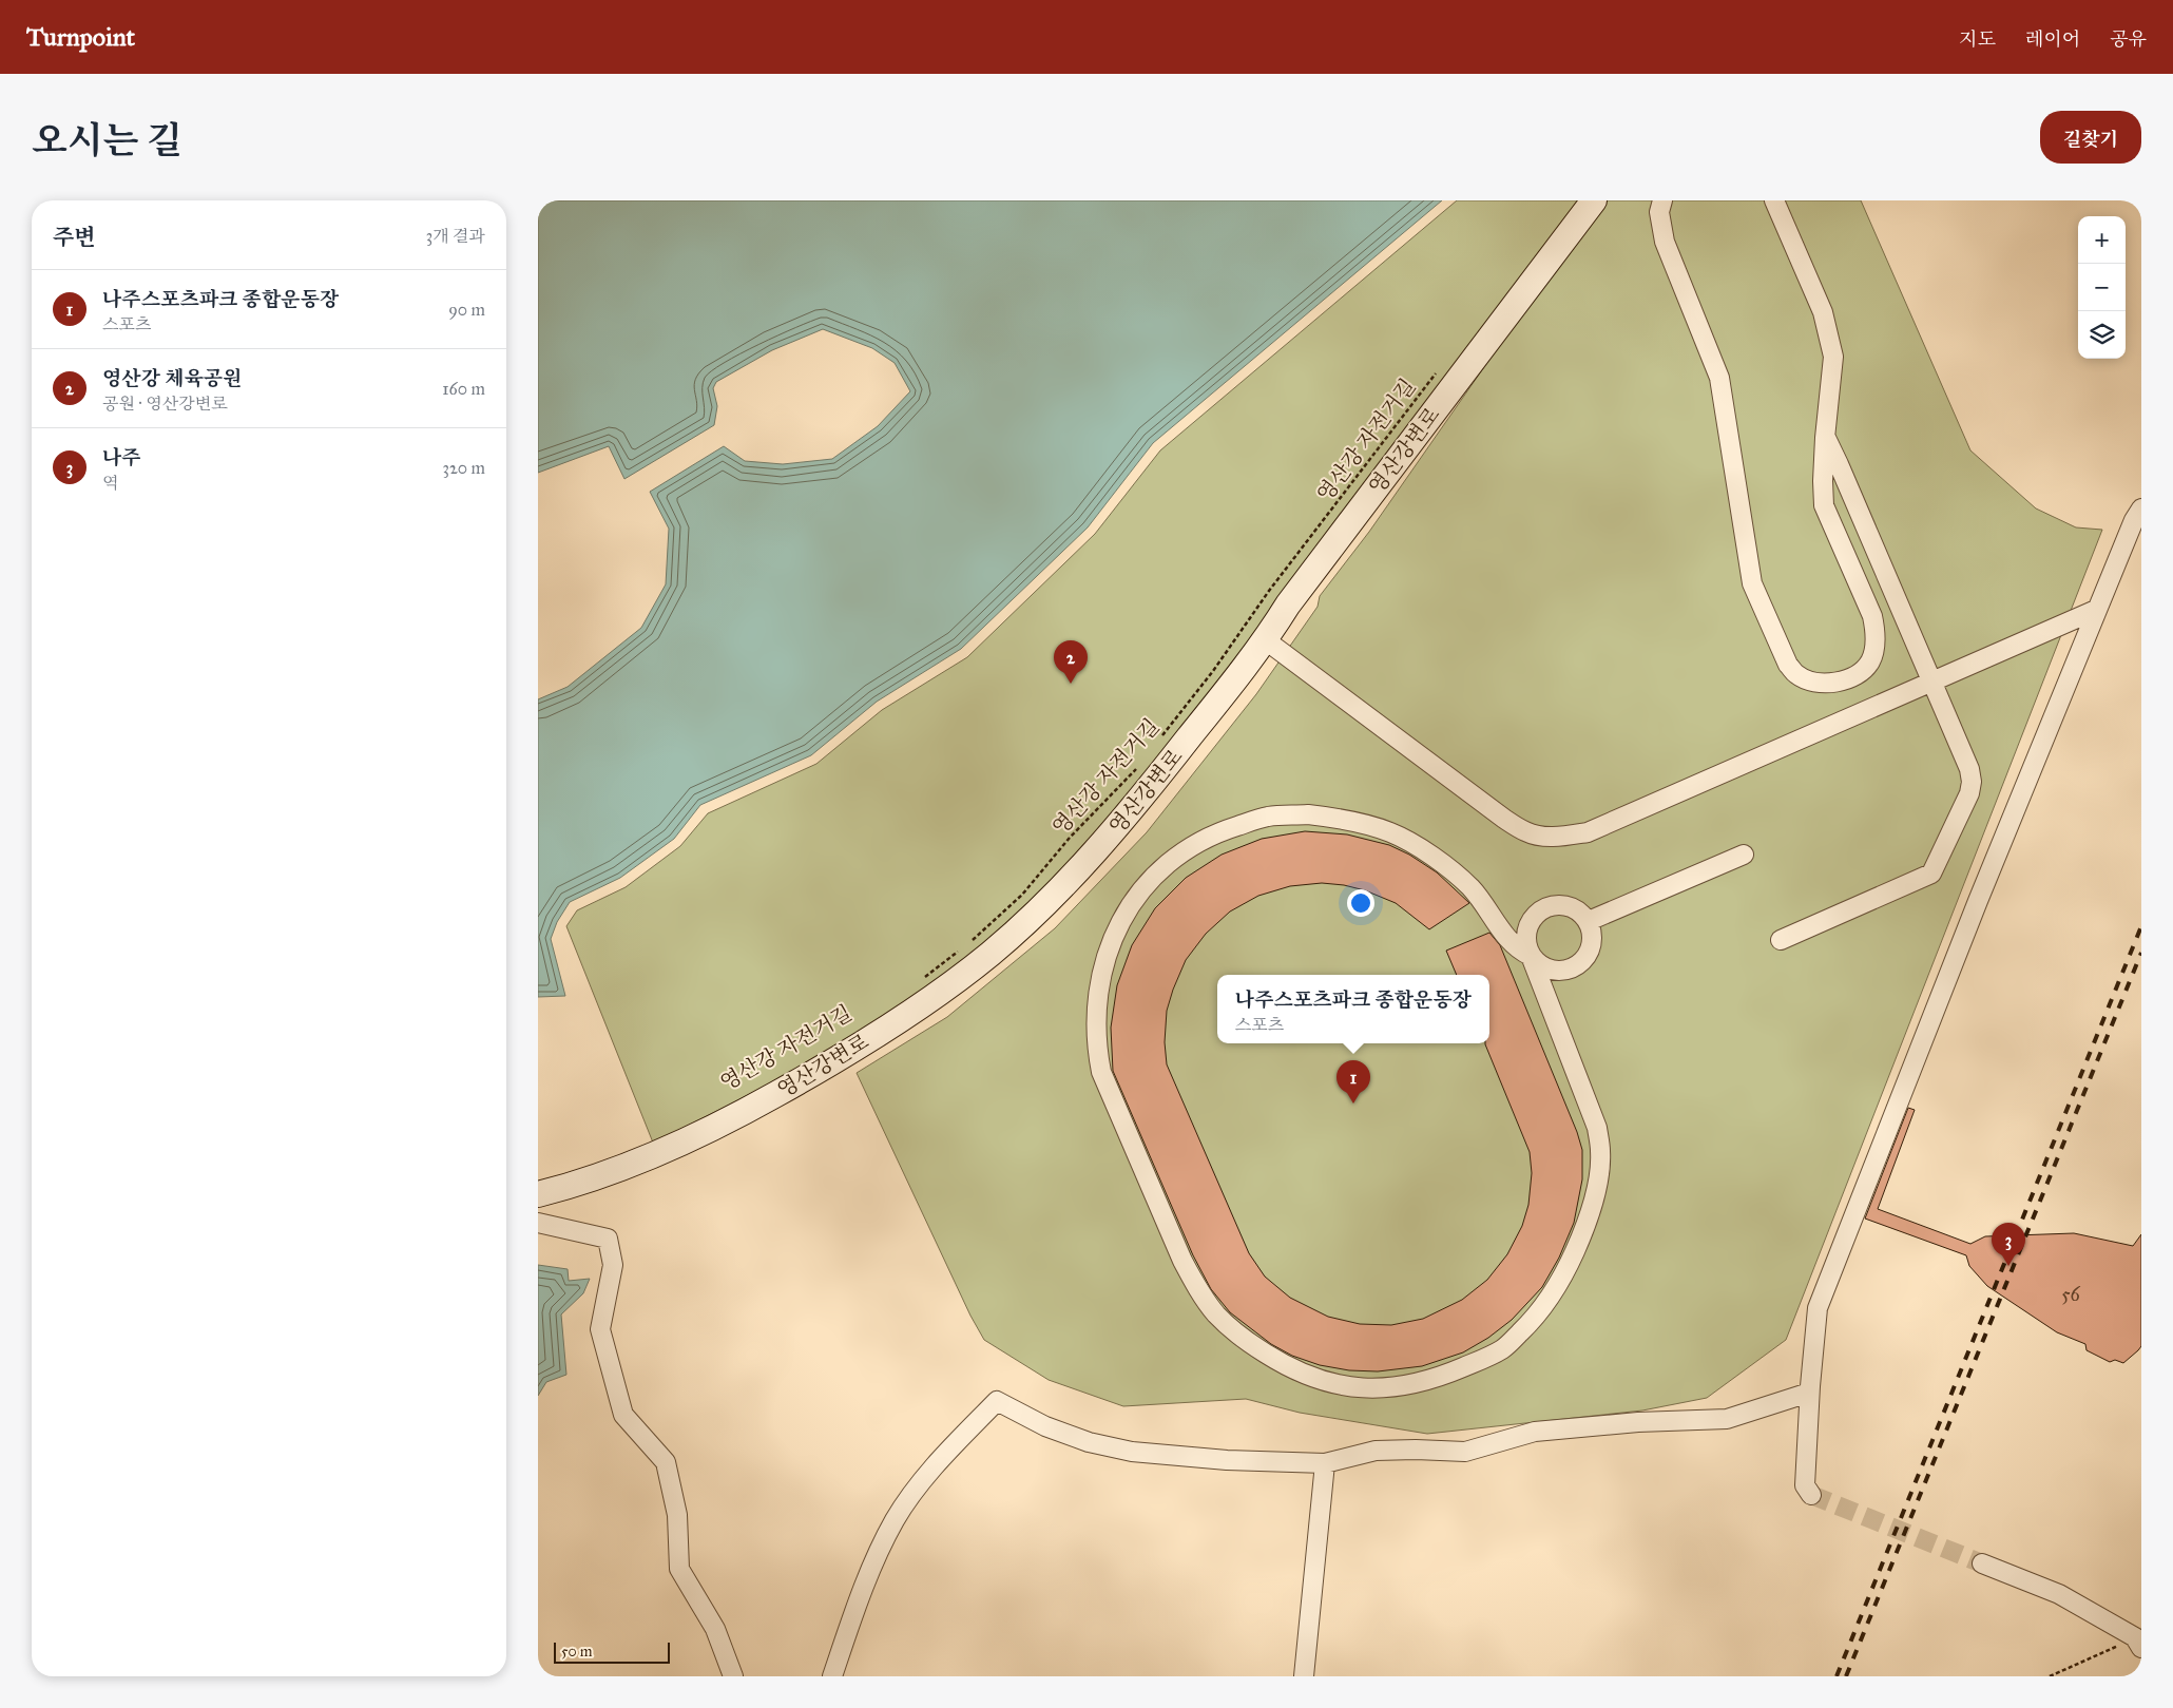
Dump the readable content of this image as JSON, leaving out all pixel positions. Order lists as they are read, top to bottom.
{
  "streets": {
    "street": ["영산강변로"],
    "path": ["영산강 자전거길"]
  },
  "house_numbers": ["56"],
  "scale_bar": "50 m",
  "page": {
    "header": "Turnpoint",
    "nav": ["지도", "레이어", "공유"],
    "title": "오시는 길",
    "buttons": "길찾기",
    "heading": ["주변", "3개 결과"],
    "map_buttons": ["+", "−"],
    "list": [
      {
        "mark": "1",
        "name": "나주스포츠파크 종합운동장",
        "note": "스포츠",
        "value": "90 m"
      },
      {
        "mark": "2",
        "name": "영산강 체육공원",
        "note": "공원 · 영산강변로",
        "value": "160 m"
      },
      {
        "mark": "3",
        "name": "나주",
        "note": "역",
        "value": "320 m"
      }
    ],
    "pins": ["2", "1", "3"],
    "popup": ["나주스포츠파크 종합운동장", "스포츠"],
    "scale": "50 m"
  }
}
